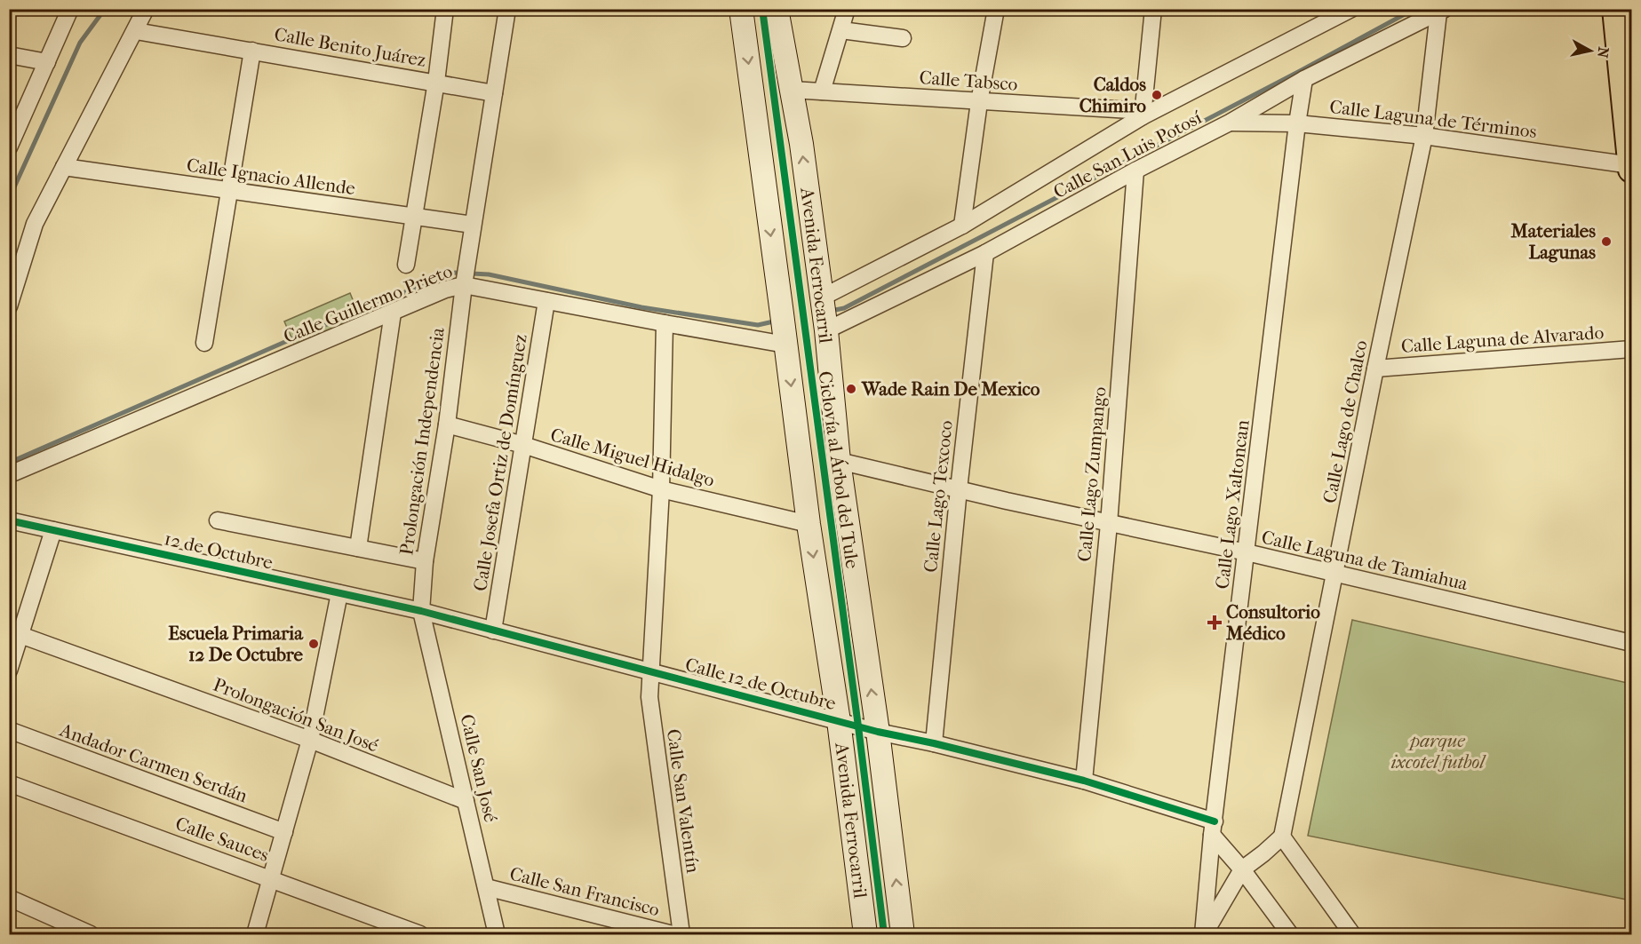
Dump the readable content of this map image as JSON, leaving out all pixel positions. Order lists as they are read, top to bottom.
{
  "streets": {
    "main road": ["Avenida Ferrocarril"],
    "street": [
      "Calle Benito Juárez",
      "Calle Tabsco",
      "Calle Laguna de Términos",
      "Calle San Luis Potosí",
      "Calle Ignacio Allende",
      "Calle Guillermo Prieto",
      "Calle Laguna de Alvarado",
      "Calle Lago de Chalco",
      "Prolongación Independencia",
      "Calle Miguel Hidalgo",
      "Calle Josefa Ortiz de Domínguez",
      "Calle Lago Zumpango",
      "Calle Lago Texcoco",
      "Calle Lago Xaltoncan",
      "12 de Octubre",
      "Calle Laguna de Tamiahua",
      "Calle 12 de Octubre",
      "Prolongación San José",
      "Andador Carmen Serdán",
      "Calle San José",
      "Calle San Valentín",
      "Calle Sauces",
      "Calle San Francisco"
    ],
    "cycle path": ["Ciclovía al Árbol del Tule"]
  },
  "crossings": [
    ["Calle Benito Juárez", "Prolongación Independencia"],
    ["Calle Tabsco", "Calle San Luis Potosí"],
    ["Calle Tabsco", "Avenida Ferrocarril"],
    ["Calle Laguna de Términos", "Calle San Luis Potosí"],
    ["Calle Laguna de Términos", "Calle Lago de Chalco"],
    ["Calle Laguna de Términos", "Calle Lago Xaltoncan"],
    ["Calle San Luis Potosí", "Avenida Ferrocarril"],
    ["Calle San Luis Potosí", "Calle Lago de Chalco"],
    ["Calle San Luis Potosí", "Calle Lago Zumpango"],
    ["Calle San Luis Potosí", "Calle Lago Texcoco"],
    ["Calle San Luis Potosí", "Calle Lago Xaltoncan"],
    ["Calle Ignacio Allende", "Prolongación Independencia"],
    ["Avenida Ferrocarril", "Calle Guillermo Prieto"],
    ["Avenida Ferrocarril", "Calle Miguel Hidalgo"],
    ["Avenida Ferrocarril", "Calle Laguna de Tamiahua"],
    ["Avenida Ferrocarril", "Calle 12 de Octubre"],
    ["Calle Guillermo Prieto", "Prolongación Independencia"],
    ["Calle Guillermo Prieto", "Calle Josefa Ortiz de Domínguez"],
    ["Calle Guillermo Prieto", "Calle San Valentín"],
    ["Calle Laguna de Alvarado", "Calle Lago de Chalco"],
    ["Calle Lago de Chalco", "Calle Laguna de Tamiahua"],
    ["Prolongación Independencia", "Calle Miguel Hidalgo"],
    ["Prolongación Independencia", "12 de Octubre"],
    ["Prolongación Independencia", "Calle 12 de Octubre"],
    ["Prolongación Independencia", "Calle San José"],
    ["Calle Miguel Hidalgo", "Calle Josefa Ortiz de Domínguez"],
    ["Calle Miguel Hidalgo", "Calle San Valentín"],
    ["Calle Josefa Ortiz de Domínguez", "Calle 12 de Octubre"],
    ["Calle Lago Zumpango", "Calle Laguna de Tamiahua"],
    ["Calle Lago Zumpango", "Calle 12 de Octubre"],
    ["Calle Lago Texcoco", "Calle Laguna de Tamiahua"],
    ["Calle Lago Texcoco", "Calle 12 de Octubre"],
    ["Calle Lago Xaltoncan", "Calle Laguna de Tamiahua"],
    ["Calle Lago Xaltoncan", "Calle 12 de Octubre"],
    ["12 de Octubre", "Calle 12 de Octubre"],
    ["12 de Octubre", "Calle San José"],
    ["Calle 12 de Octubre", "Calle San José"],
    ["Calle 12 de Octubre", "Calle San Valentín"],
    ["Prolongación San José", "Calle San José"],
    ["Calle San José", "Calle San Francisco"]
  ],
  "parks": ["parque ixcotel futbol"],
  "places": {
    "other": [
      "Caldos Chimiro",
      "Materiales Lagunas",
      "Wade Rain De Mexico",
      "Escuela Primaria 12 De Octubre"
    ],
    "health": ["Consultorio Médico"]
  },
  "north": "right"
}
